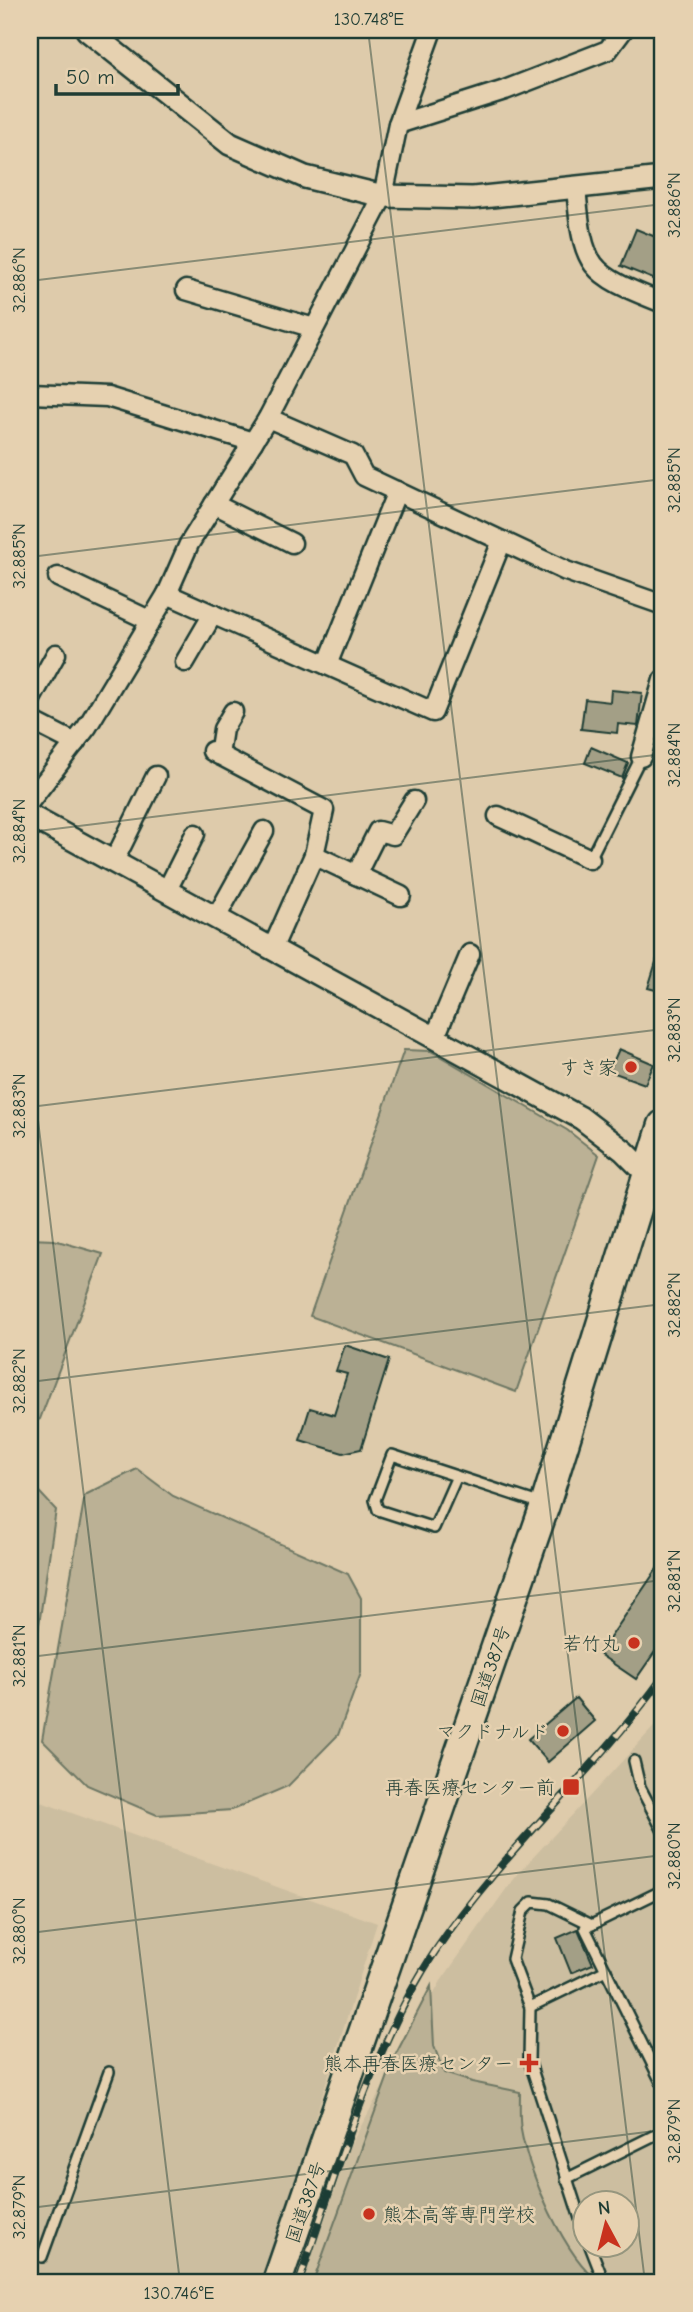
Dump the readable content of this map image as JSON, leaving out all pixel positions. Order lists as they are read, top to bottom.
{
  "streets": {
    "highway": ["国道387号"]
  },
  "places": {
    "other": [
      "すき家",
      "若竹丸",
      "マクドナルド",
      "熊本高等専門学校"
    ],
    "transit": ["再春医療センター前"],
    "health": ["熊本再春医療センター"]
  },
  "scale_bar": "50 m",
  "north": "top",
  "coordinates": [
    "130.748°E",
    "32.886°N",
    "32.885°N",
    "32.884°N",
    "32.883°N",
    "32.882°N",
    "32.881°N",
    "32.880°N",
    "32.879°N",
    "130.746°E"
  ]
}
